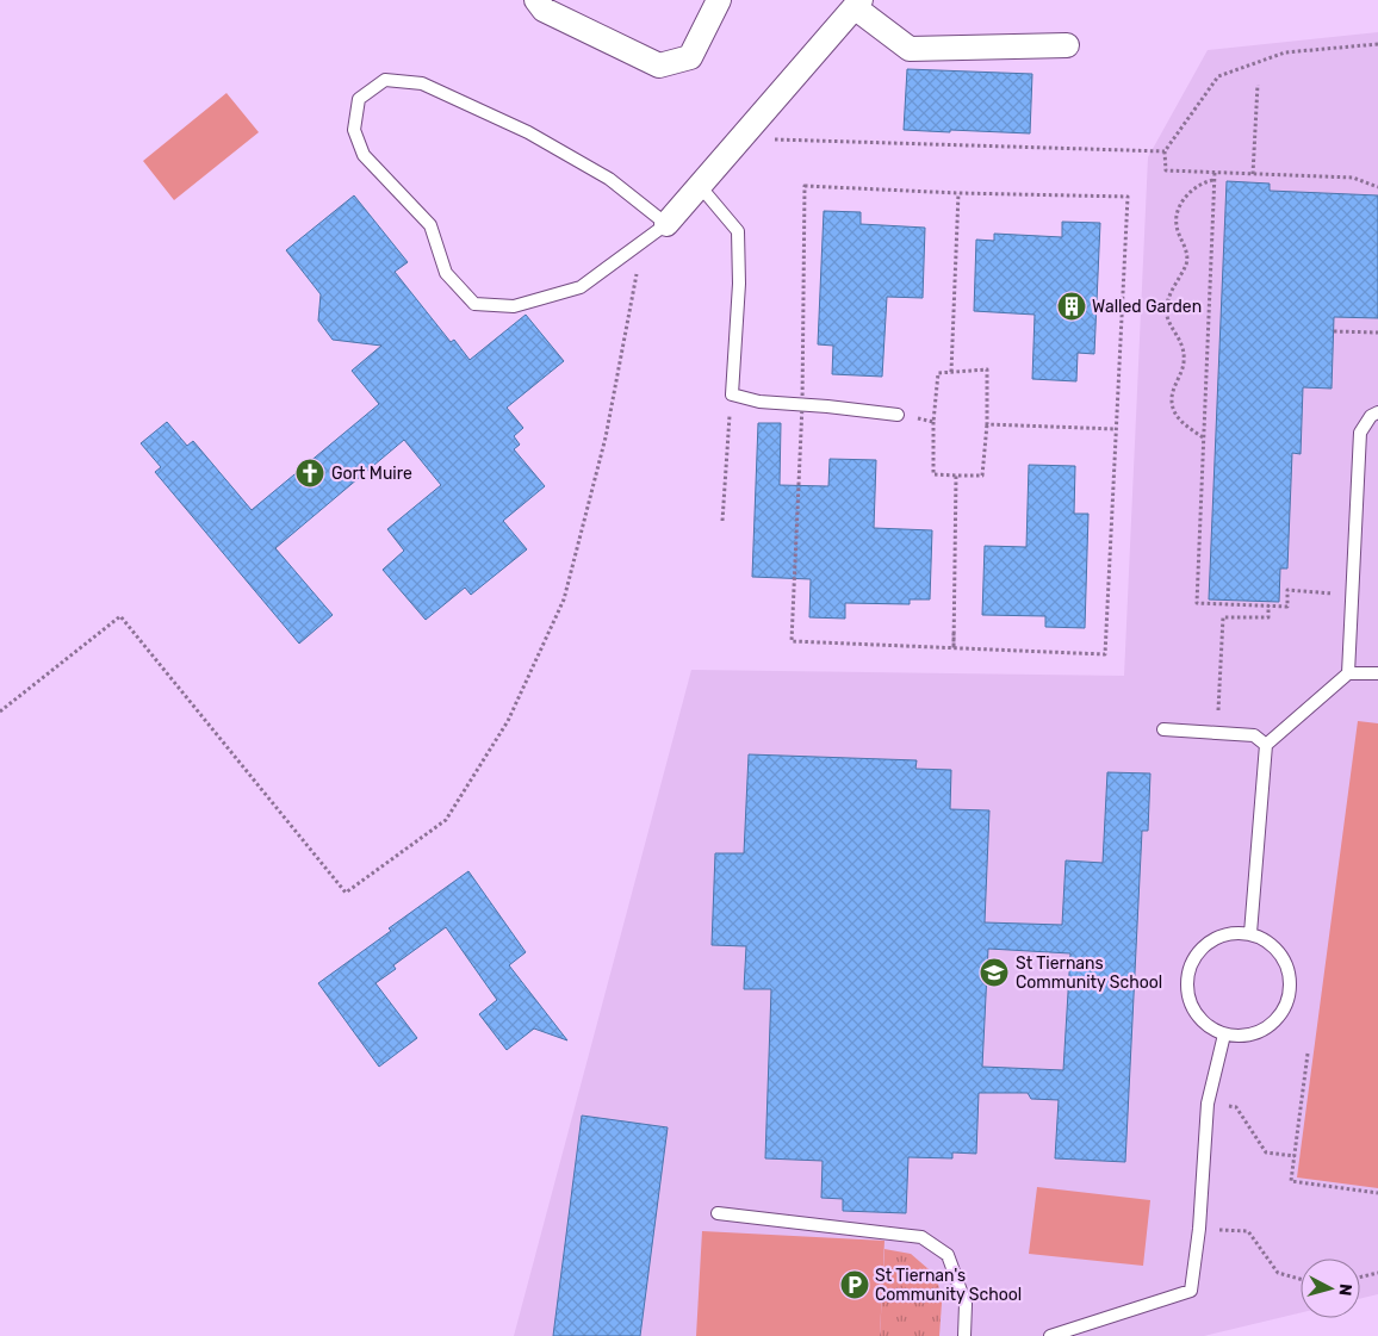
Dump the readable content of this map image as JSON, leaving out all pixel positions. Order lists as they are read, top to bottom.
{
  "places": {
    "building": ["Walled Garden"],
    "church": ["Gort Muire"],
    "school or university": ["St Tiernans Community School"],
    "parking": ["St Tiernan's Community School"]
  },
  "north": "right"
}
